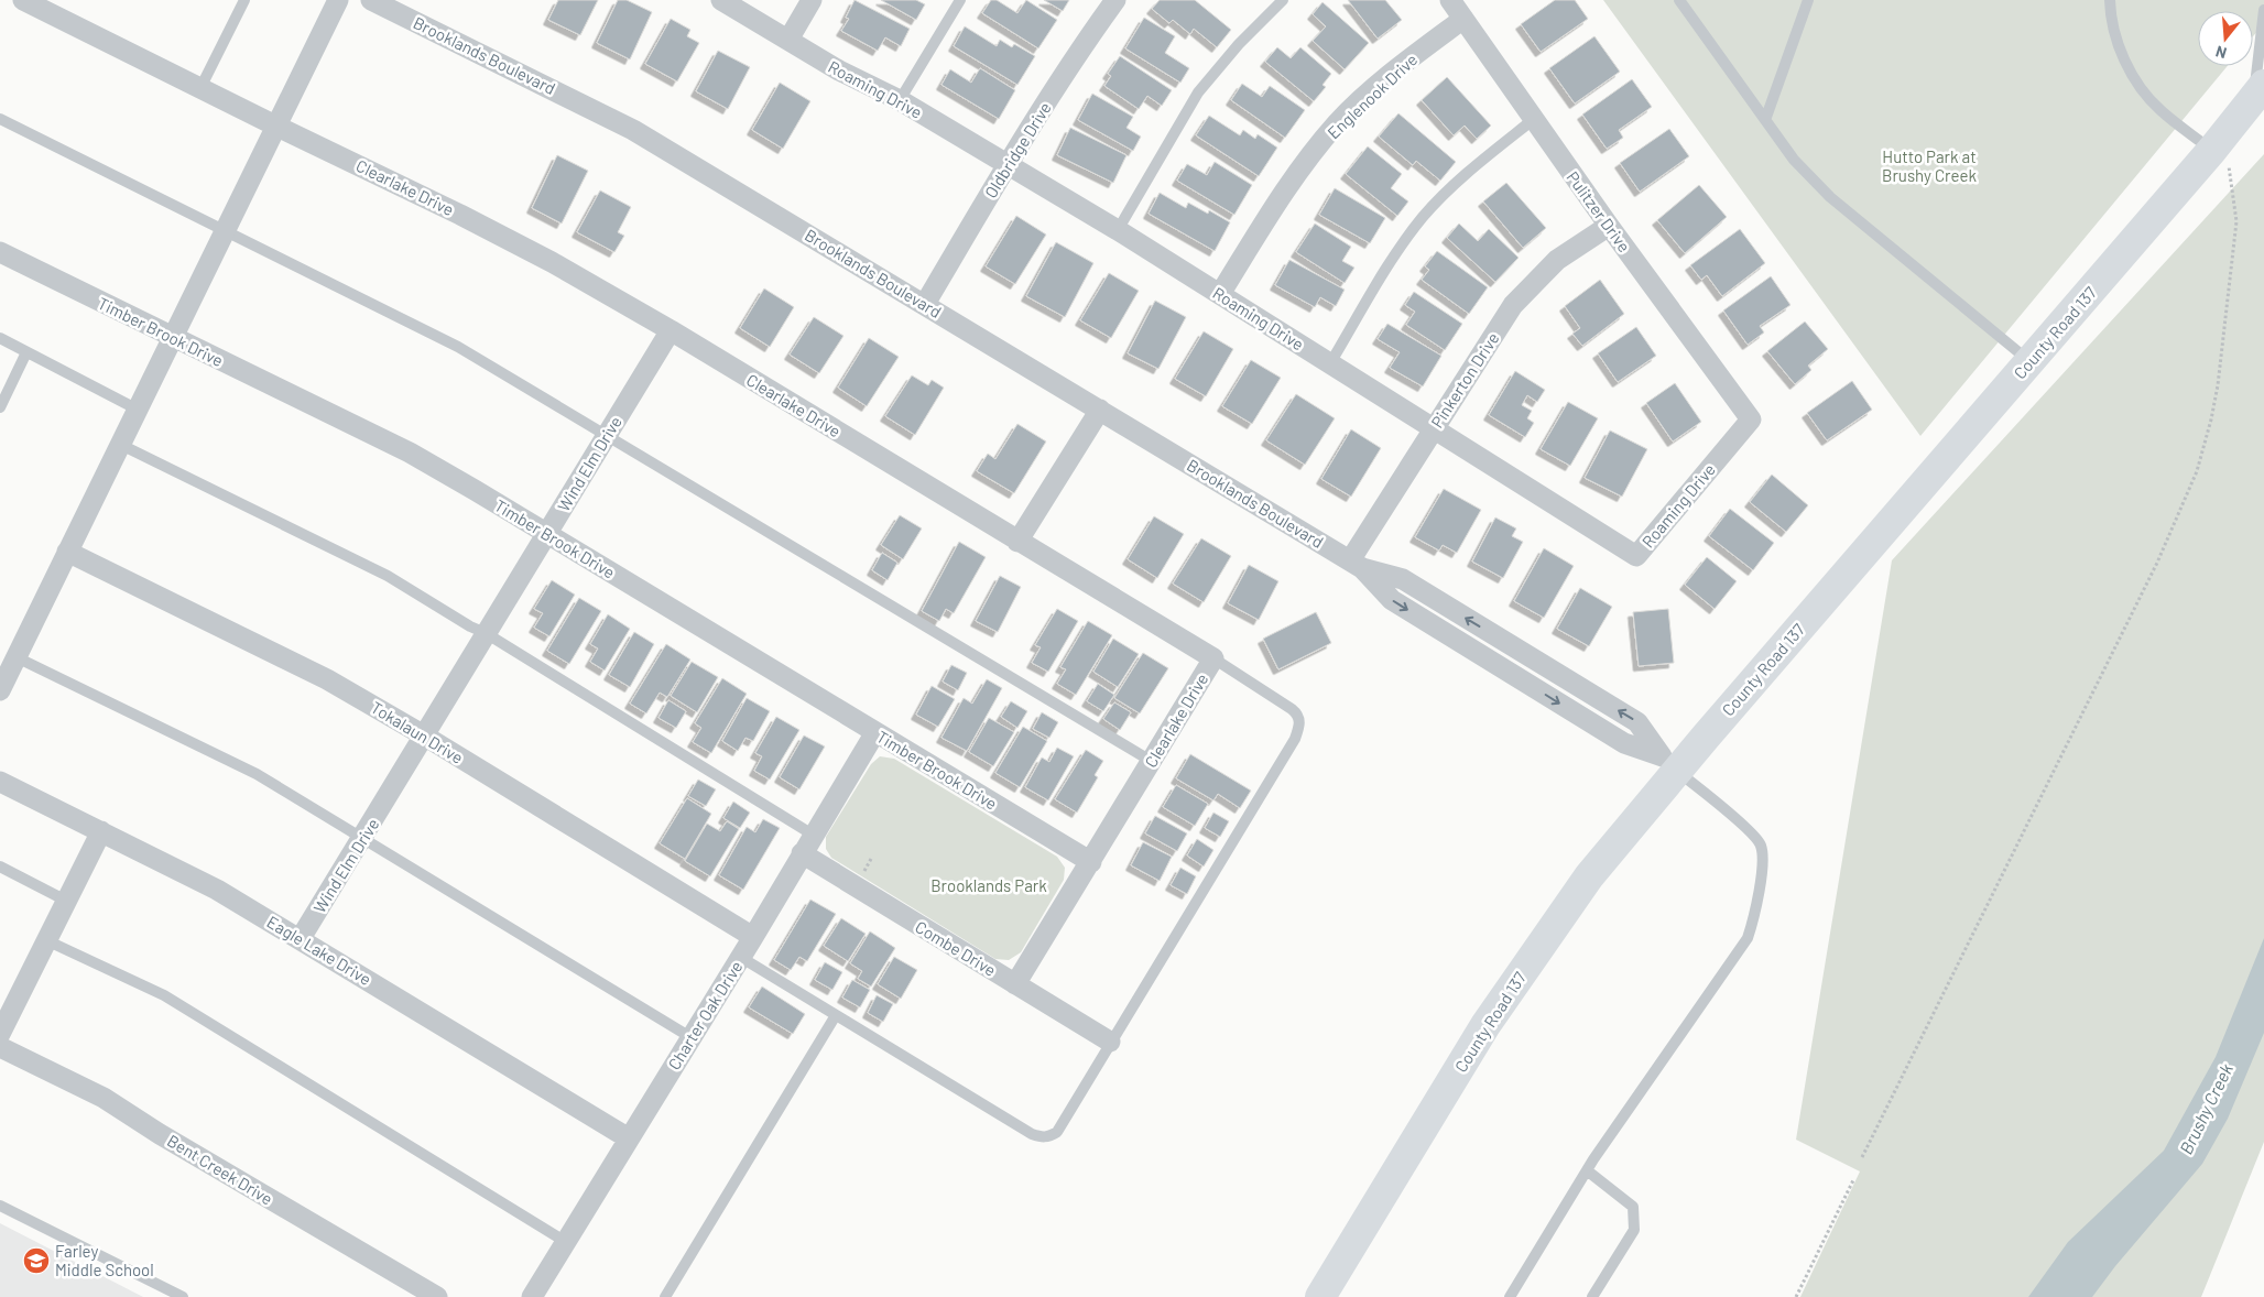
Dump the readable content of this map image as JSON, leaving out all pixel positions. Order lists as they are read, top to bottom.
{
  "streets": {
    "street": [
      "Brooklands Boulevard",
      "Roaming Drive",
      "Englenook Drive",
      "Oldbridge Drive",
      "Clearlake Drive",
      "Pulitzer Drive",
      "Timber Brook Drive",
      "County Road 137",
      "Pinkerton Drive",
      "Wind Elm Drive",
      "Tokalaun Drive",
      "Combe Drive",
      "Eagle Lake Drive",
      "Charter Oak Drive",
      "Bent Creek Drive"
    ]
  },
  "crossings": [
    ["Brooklands Boulevard", "Oldbridge Drive"],
    ["Brooklands Boulevard", "County Road 137"],
    ["Brooklands Boulevard", "Pinkerton Drive"],
    ["Roaming Drive", "Englenook Drive"],
    ["Roaming Drive", "Oldbridge Drive"],
    ["Roaming Drive", "Pulitzer Drive"],
    ["Roaming Drive", "Pinkerton Drive"],
    ["Englenook Drive", "Pulitzer Drive"],
    ["Clearlake Drive", "Timber Brook Drive"],
    ["Clearlake Drive", "Wind Elm Drive"],
    ["Clearlake Drive", "Combe Drive"],
    ["Pulitzer Drive", "Pinkerton Drive"],
    ["Timber Brook Drive", "Wind Elm Drive"],
    ["Timber Brook Drive", "Charter Oak Drive"],
    ["Wind Elm Drive", "Tokalaun Drive"],
    ["Wind Elm Drive", "Eagle Lake Drive"],
    ["Tokalaun Drive", "Charter Oak Drive"],
    ["Combe Drive", "Charter Oak Drive"],
    ["Eagle Lake Drive", "Charter Oak Drive"]
  ],
  "water": ["Brushy Creek"],
  "parks": ["Hutto Park at Brushy Creek", "Brooklands Park"],
  "places": {
    "school or university": ["Farley Middle School"]
  },
  "north": "bottom"
}
